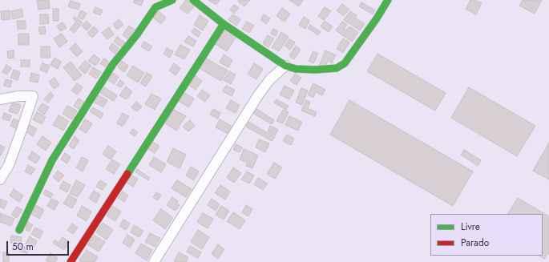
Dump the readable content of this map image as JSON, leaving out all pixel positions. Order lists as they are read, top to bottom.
{
  "legend": ["Livre", "Parado"],
  "scale_bar": "50 m"
}
